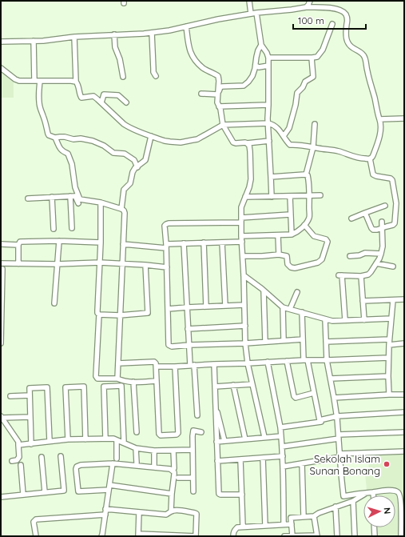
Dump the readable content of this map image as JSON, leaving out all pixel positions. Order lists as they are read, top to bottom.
{
  "places": ["Sekolah Islam Sunan Bonang"],
  "scale_bar": "100 m",
  "north": "right"
}
